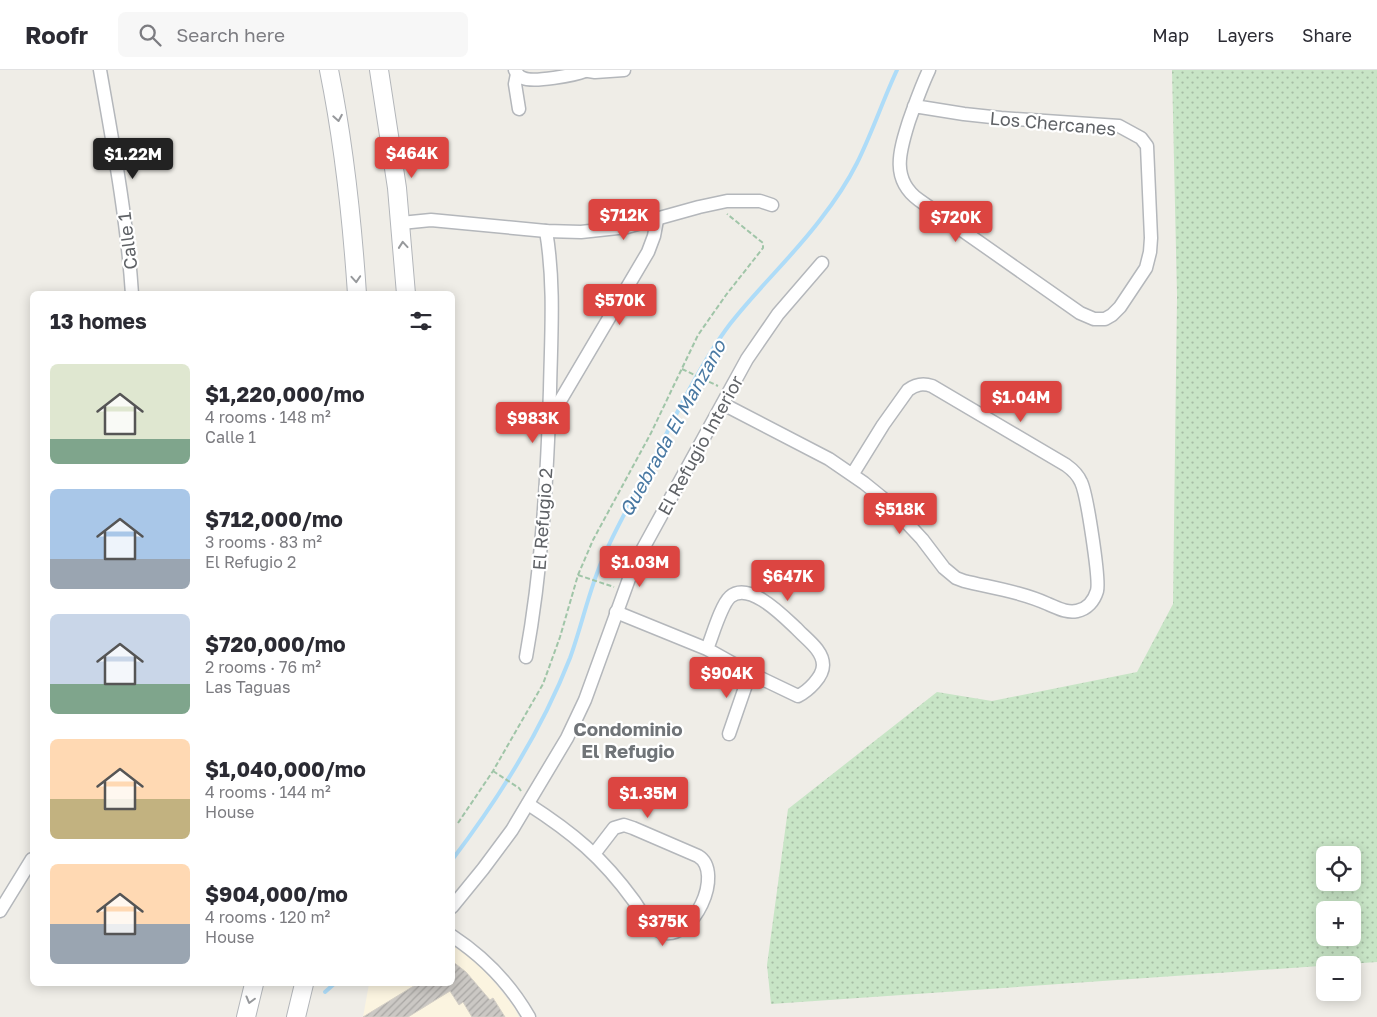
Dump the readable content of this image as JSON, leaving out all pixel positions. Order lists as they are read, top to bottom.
{
  "streets": {
    "street": [
      "Los Chercanes",
      "Calle 1",
      "El Refugio Interior",
      "El Refugio 2"
    ]
  },
  "districts": ["Condominio El Refugio"],
  "water": ["Quebrada El Manzano"],
  "page": {
    "header": "Roofr",
    "search": "Search here",
    "nav": ["Map", "Layers", "Share"],
    "price": [
      "$464K",
      "$1.22M",
      "$712K",
      "$720K",
      "$570K",
      "$1.04M",
      "$983K",
      "$518K",
      "$1.03M",
      "$647K",
      "$904K",
      "$1.35M",
      "$375K"
    ],
    "heading": "13 homes",
    "list": [
      {
        "name": "$1,220,000/mo",
        "note": "4 rooms · 148 m² · Calle 1"
      },
      {
        "name": "$712,000/mo",
        "note": "3 rooms · 83 m² · El Refugio 2"
      },
      {
        "name": "$720,000/mo",
        "note": "2 rooms · 76 m² · Las Taguas"
      },
      {
        "name": "$1,040,000/mo",
        "note": "4 rooms · 144 m² · House"
      },
      {
        "name": "$904,000/mo",
        "note": "4 rooms · 120 m² · House"
      }
    ],
    "map_buttons": ["+", "−"]
  }
}
